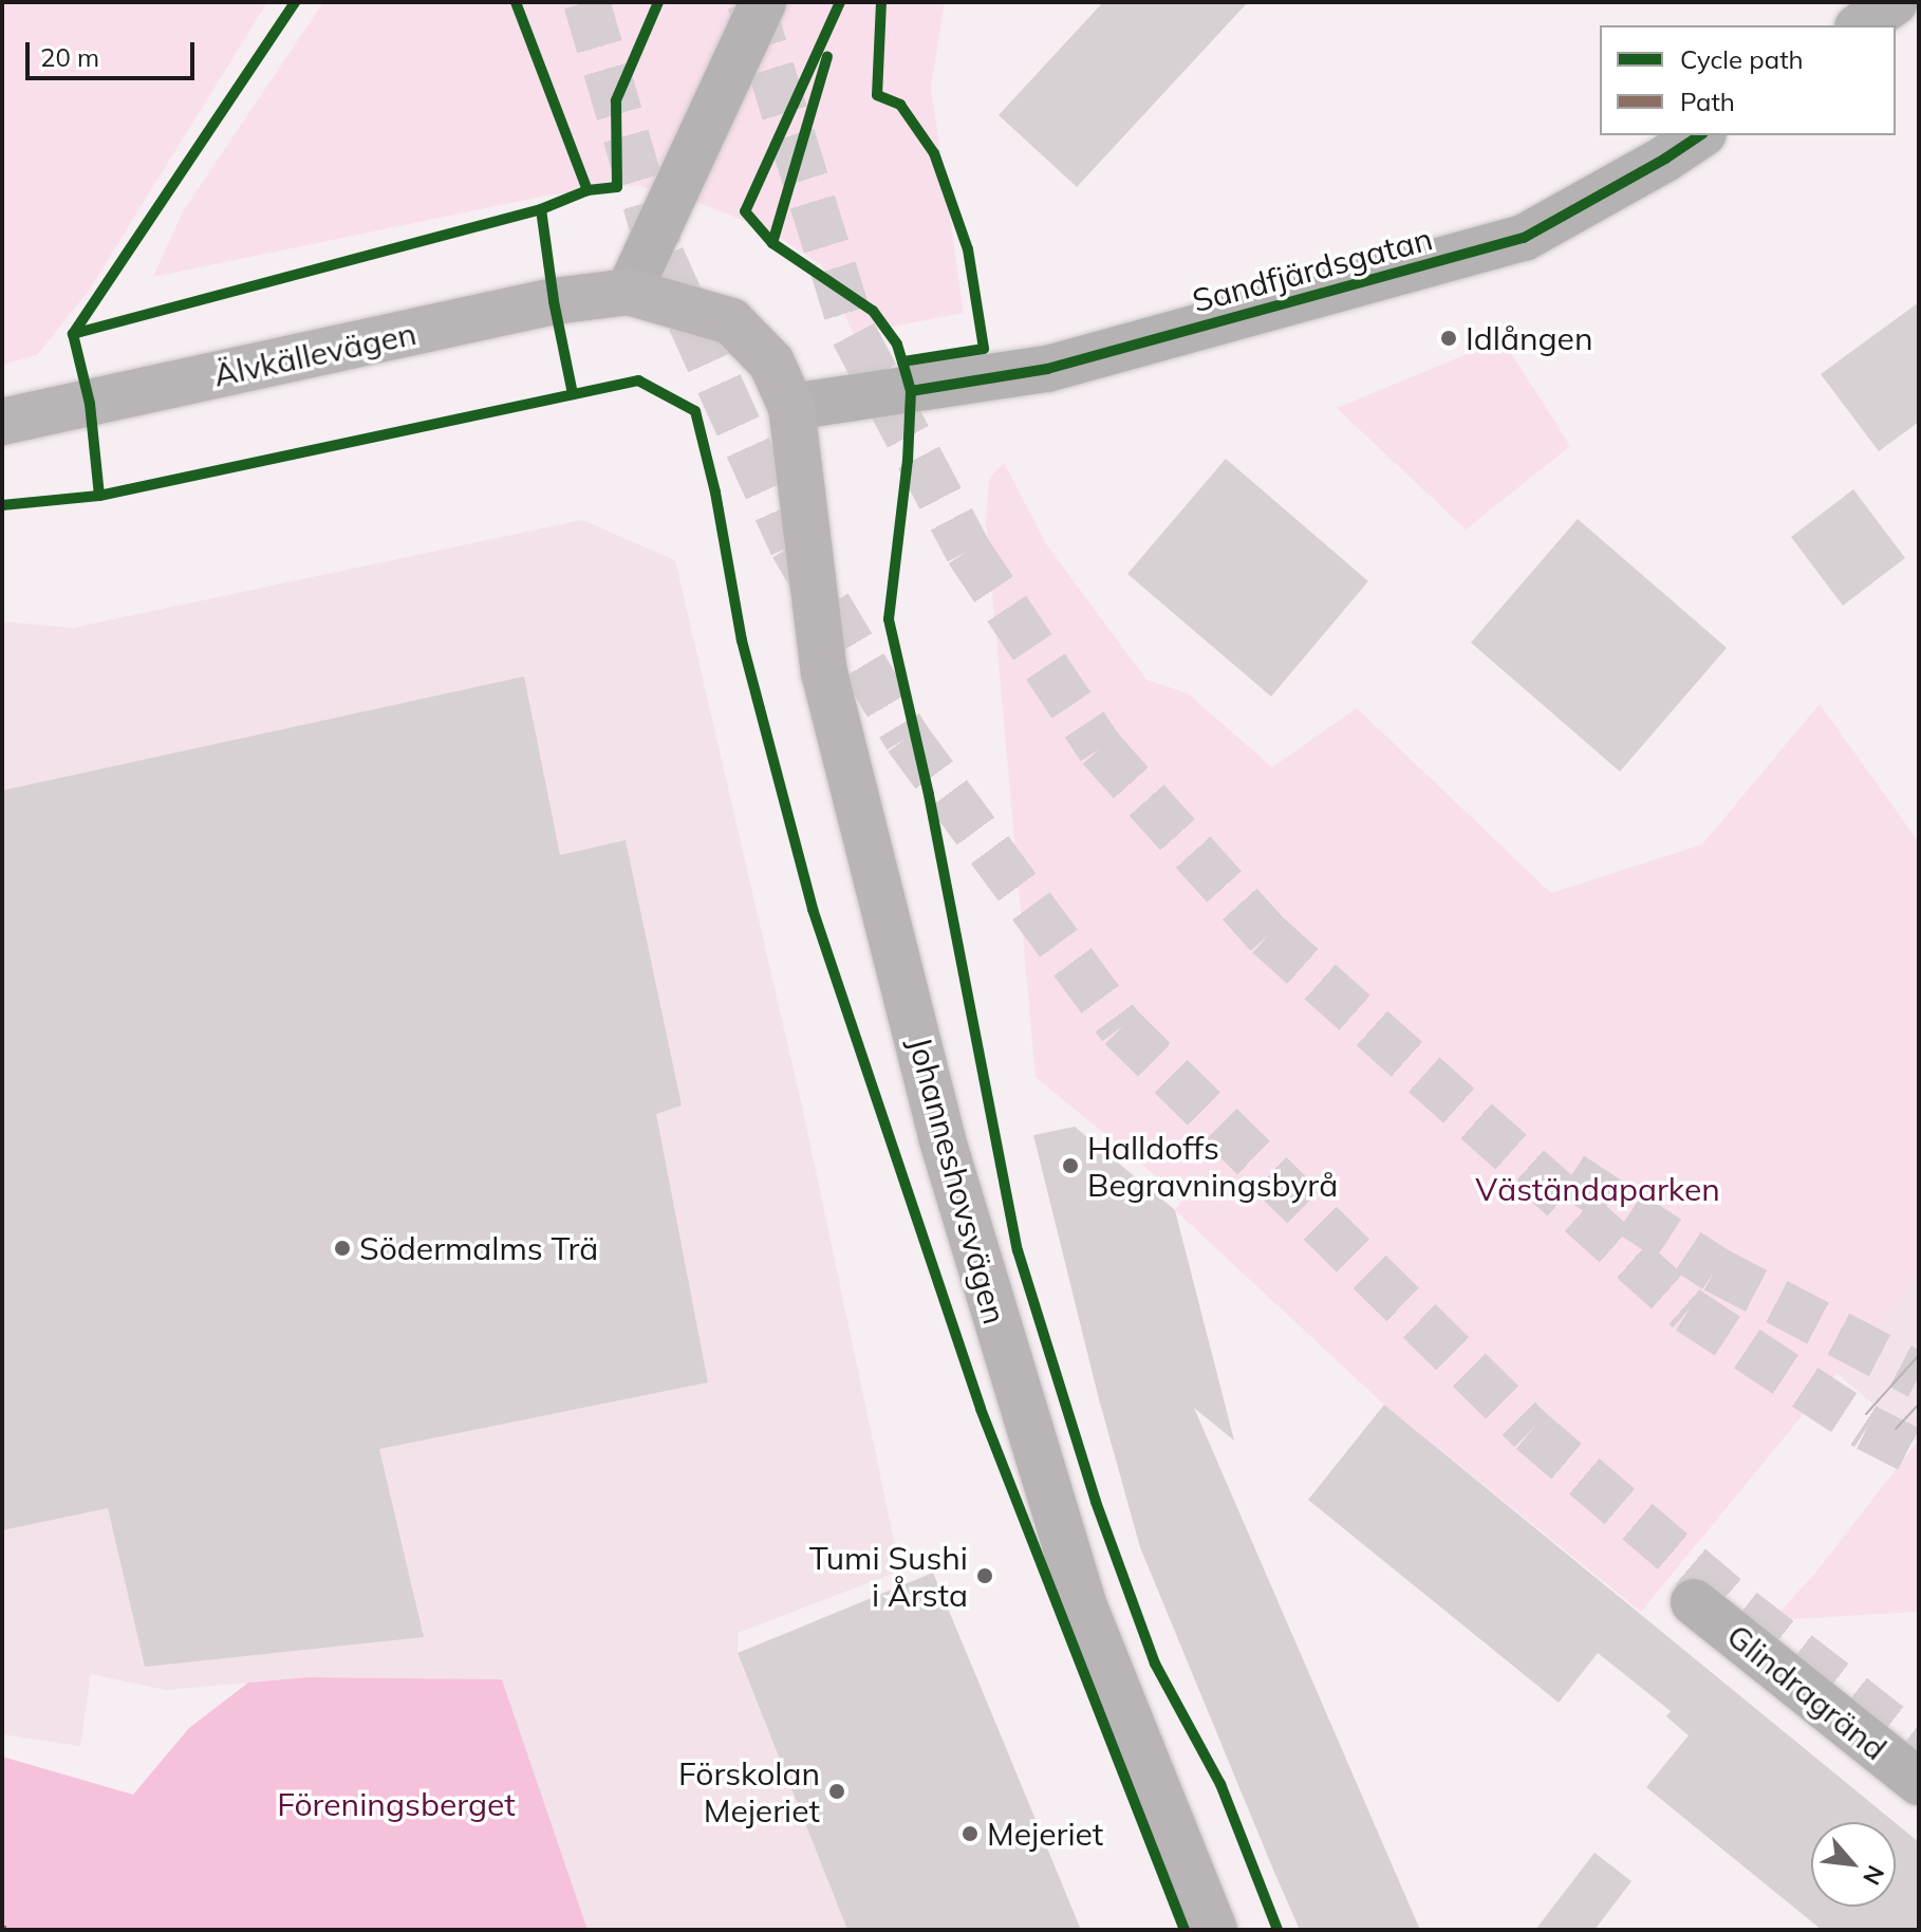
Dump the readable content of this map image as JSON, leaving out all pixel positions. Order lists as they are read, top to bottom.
{
  "streets": {
    "main road": ["Älvkällevägen", "Johanneshovsvägen"],
    "street": ["Sandfjärdsgatan", "Glindragränd"]
  },
  "crossings": [
    ["Sandfjärdsgatan", "Älvkällevägen"],
    ["Sandfjärdsgatan", "Johanneshovsvägen"],
    ["Älvkällevägen", "Johanneshovsvägen"]
  ],
  "parks": ["Väständaparken", "Föreningsberget"],
  "places": [
    "Idlången",
    "Halldoffs Begravningsbyrå",
    "Södermalms Trä",
    "Tumi Sushi i Årsta",
    "Förskolan Mejeriet",
    "Mejeriet"
  ],
  "legend": ["Cycle path", "Path"],
  "scale_bar": "20 m",
  "north": "bottom right"
}
